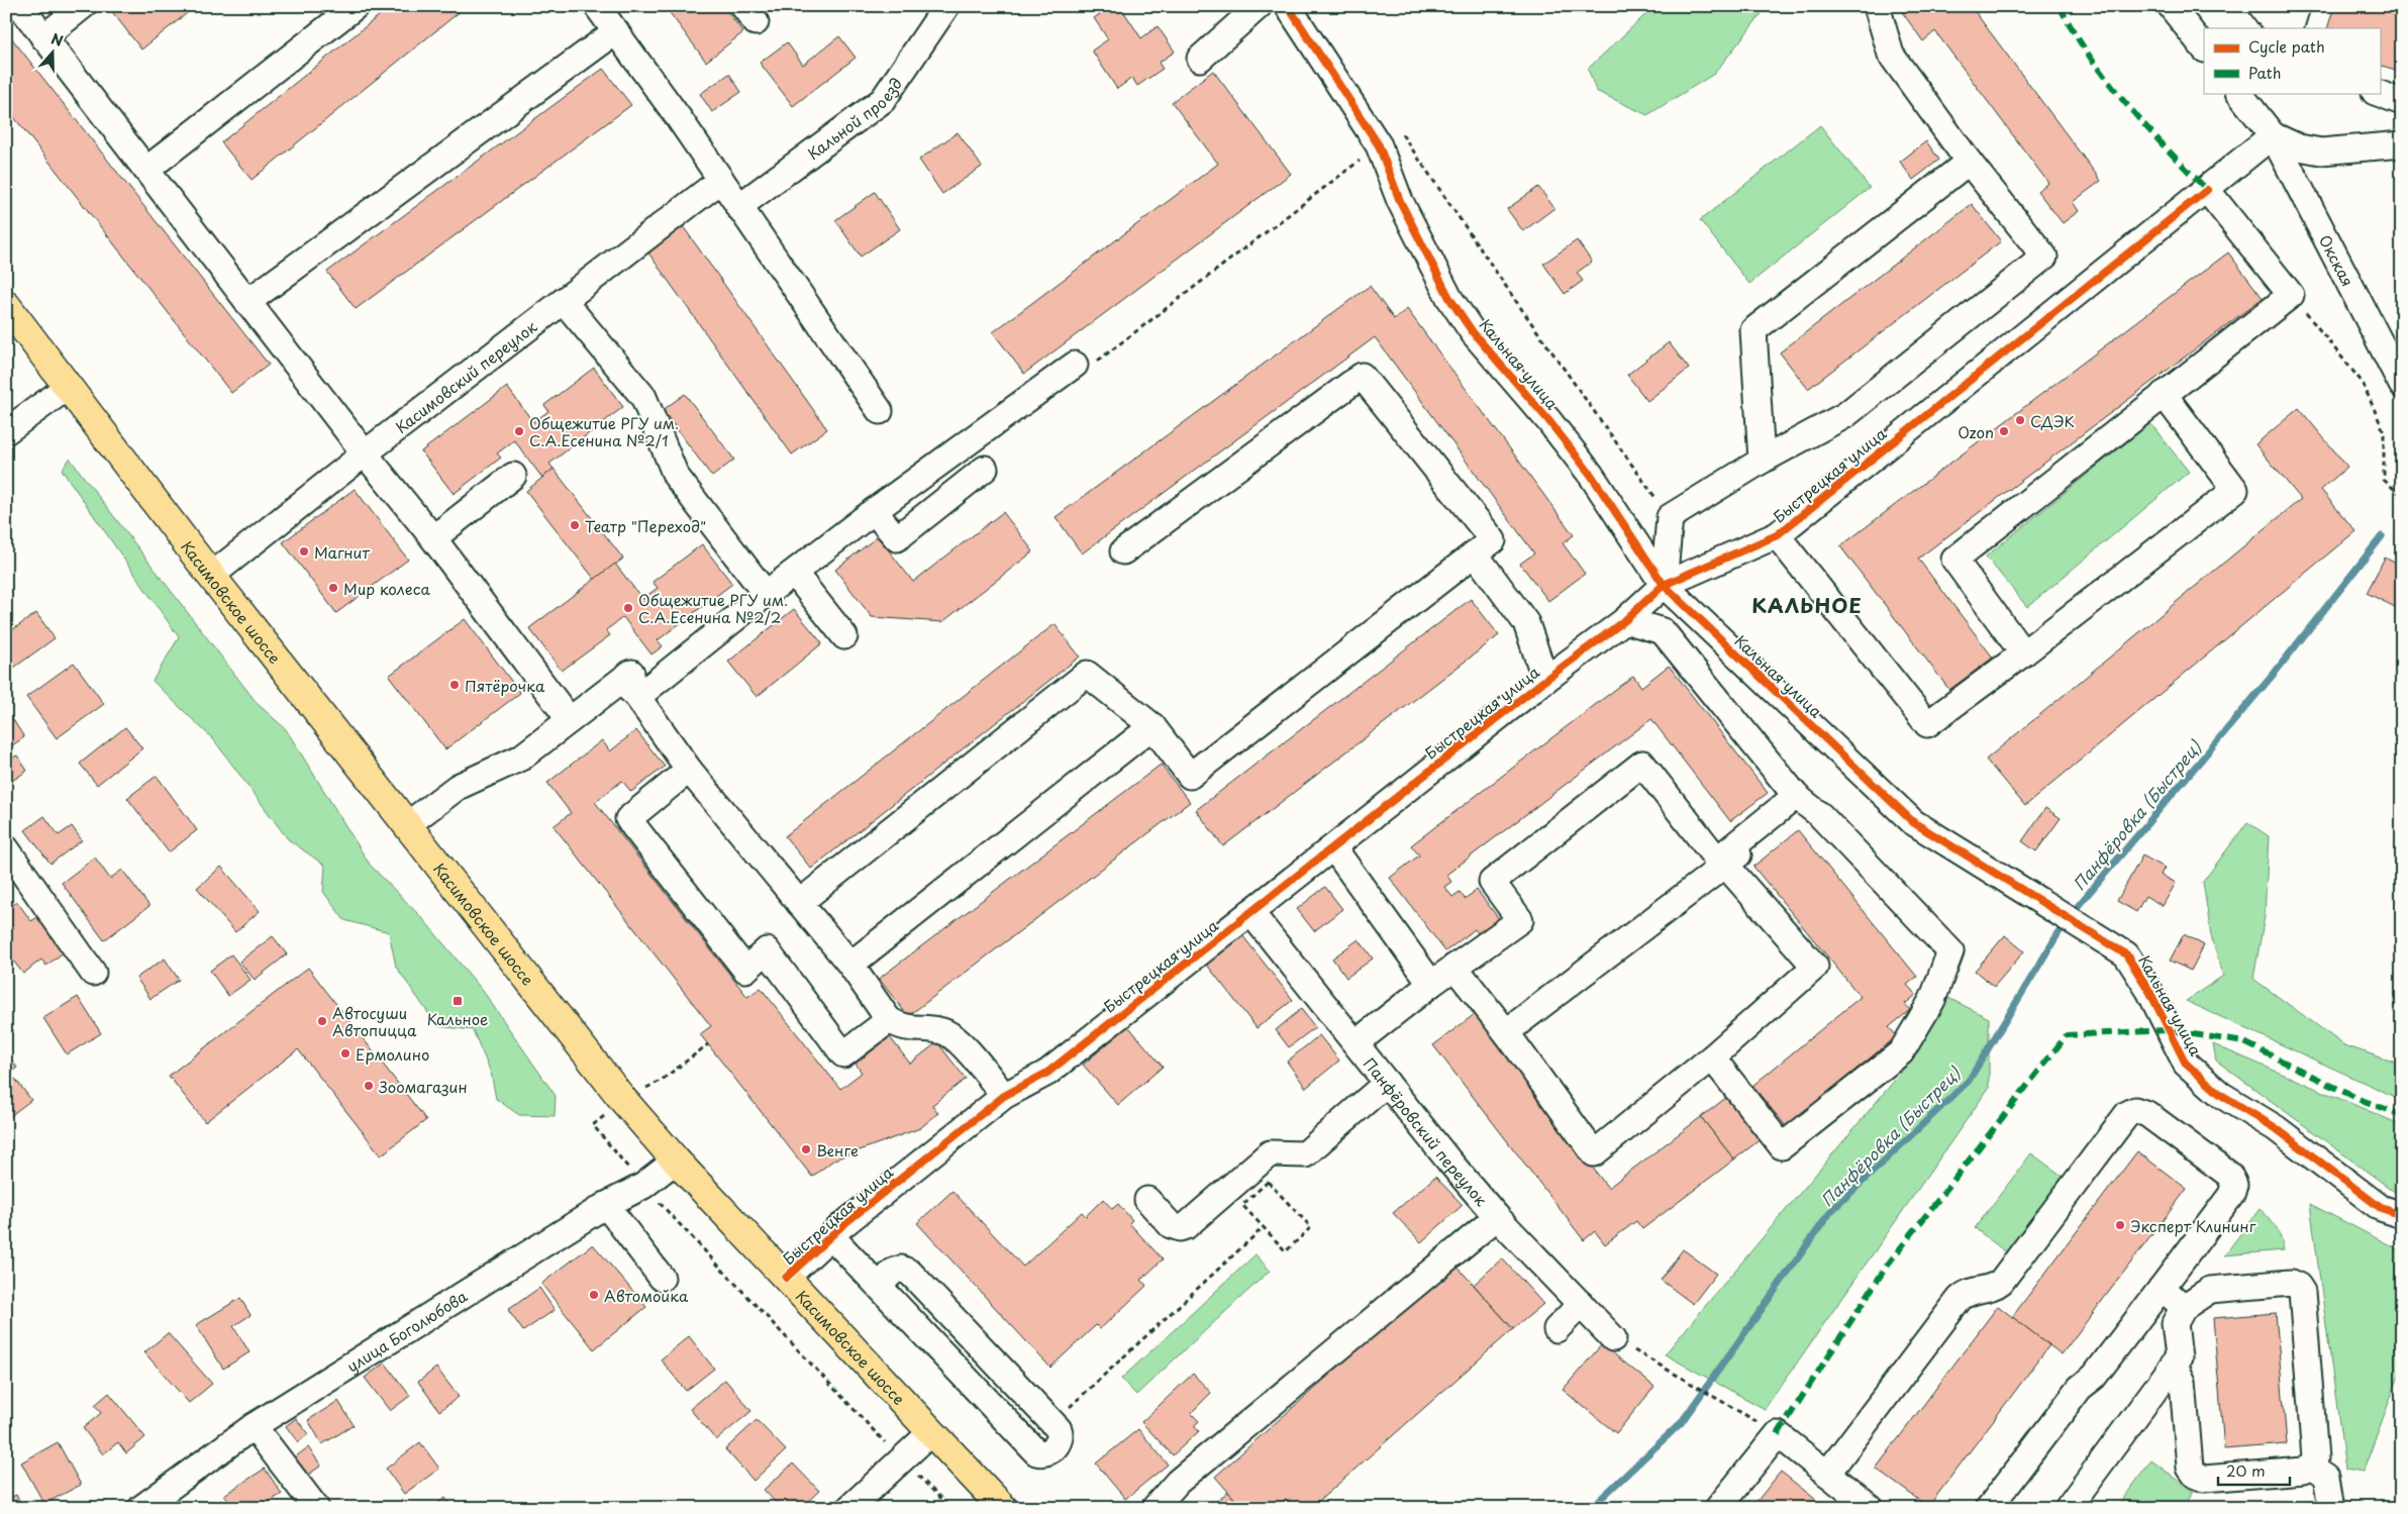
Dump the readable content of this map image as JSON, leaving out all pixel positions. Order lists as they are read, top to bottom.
{
  "streets": {
    "main road": ["Касимовское шоссе"],
    "street": [
      "Кальной проезд",
      "Окская",
      "Кальная улица",
      "Касимовский переулок",
      "Быстрецкая улица",
      "Панфёровский переулок",
      "улица Боголюбова"
    ]
  },
  "crossings": [
    ["Окская", "Быстрецкая улица"],
    ["Кальная улица", "Быстрецкая улица"],
    ["Касимовский переулок", "Касимовское шоссе"],
    ["Быстрецкая улица", "Касимовское шоссе"],
    ["Быстрецкая улица", "Панфёровский переулок"],
    ["Касимовское шоссе", "улица Боголюбова"]
  ],
  "districts": ["КАЛЬНОЕ"],
  "water": ["Панфёровка (Быстрец)"],
  "places": {
    "other": [
      "СДЭК",
      "Общежитие РГУ им. С.А.Есенина №2/1",
      "Ozon",
      "Театр \"Переход\"",
      "Магнит",
      "Мир колеса",
      "Общежитие РГУ им. С.А.Есенина №2/2",
      "Пятёрочка",
      "Автосуши Автопицца",
      "Ермолино",
      "Зоомагазин",
      "Венге",
      "Эксперт Клининг",
      "Автомойка"
    ],
    "transit": ["Кальное"]
  },
  "legend": ["Cycle path", "Path"],
  "scale_bar": "20 m",
  "north": "top"
}
